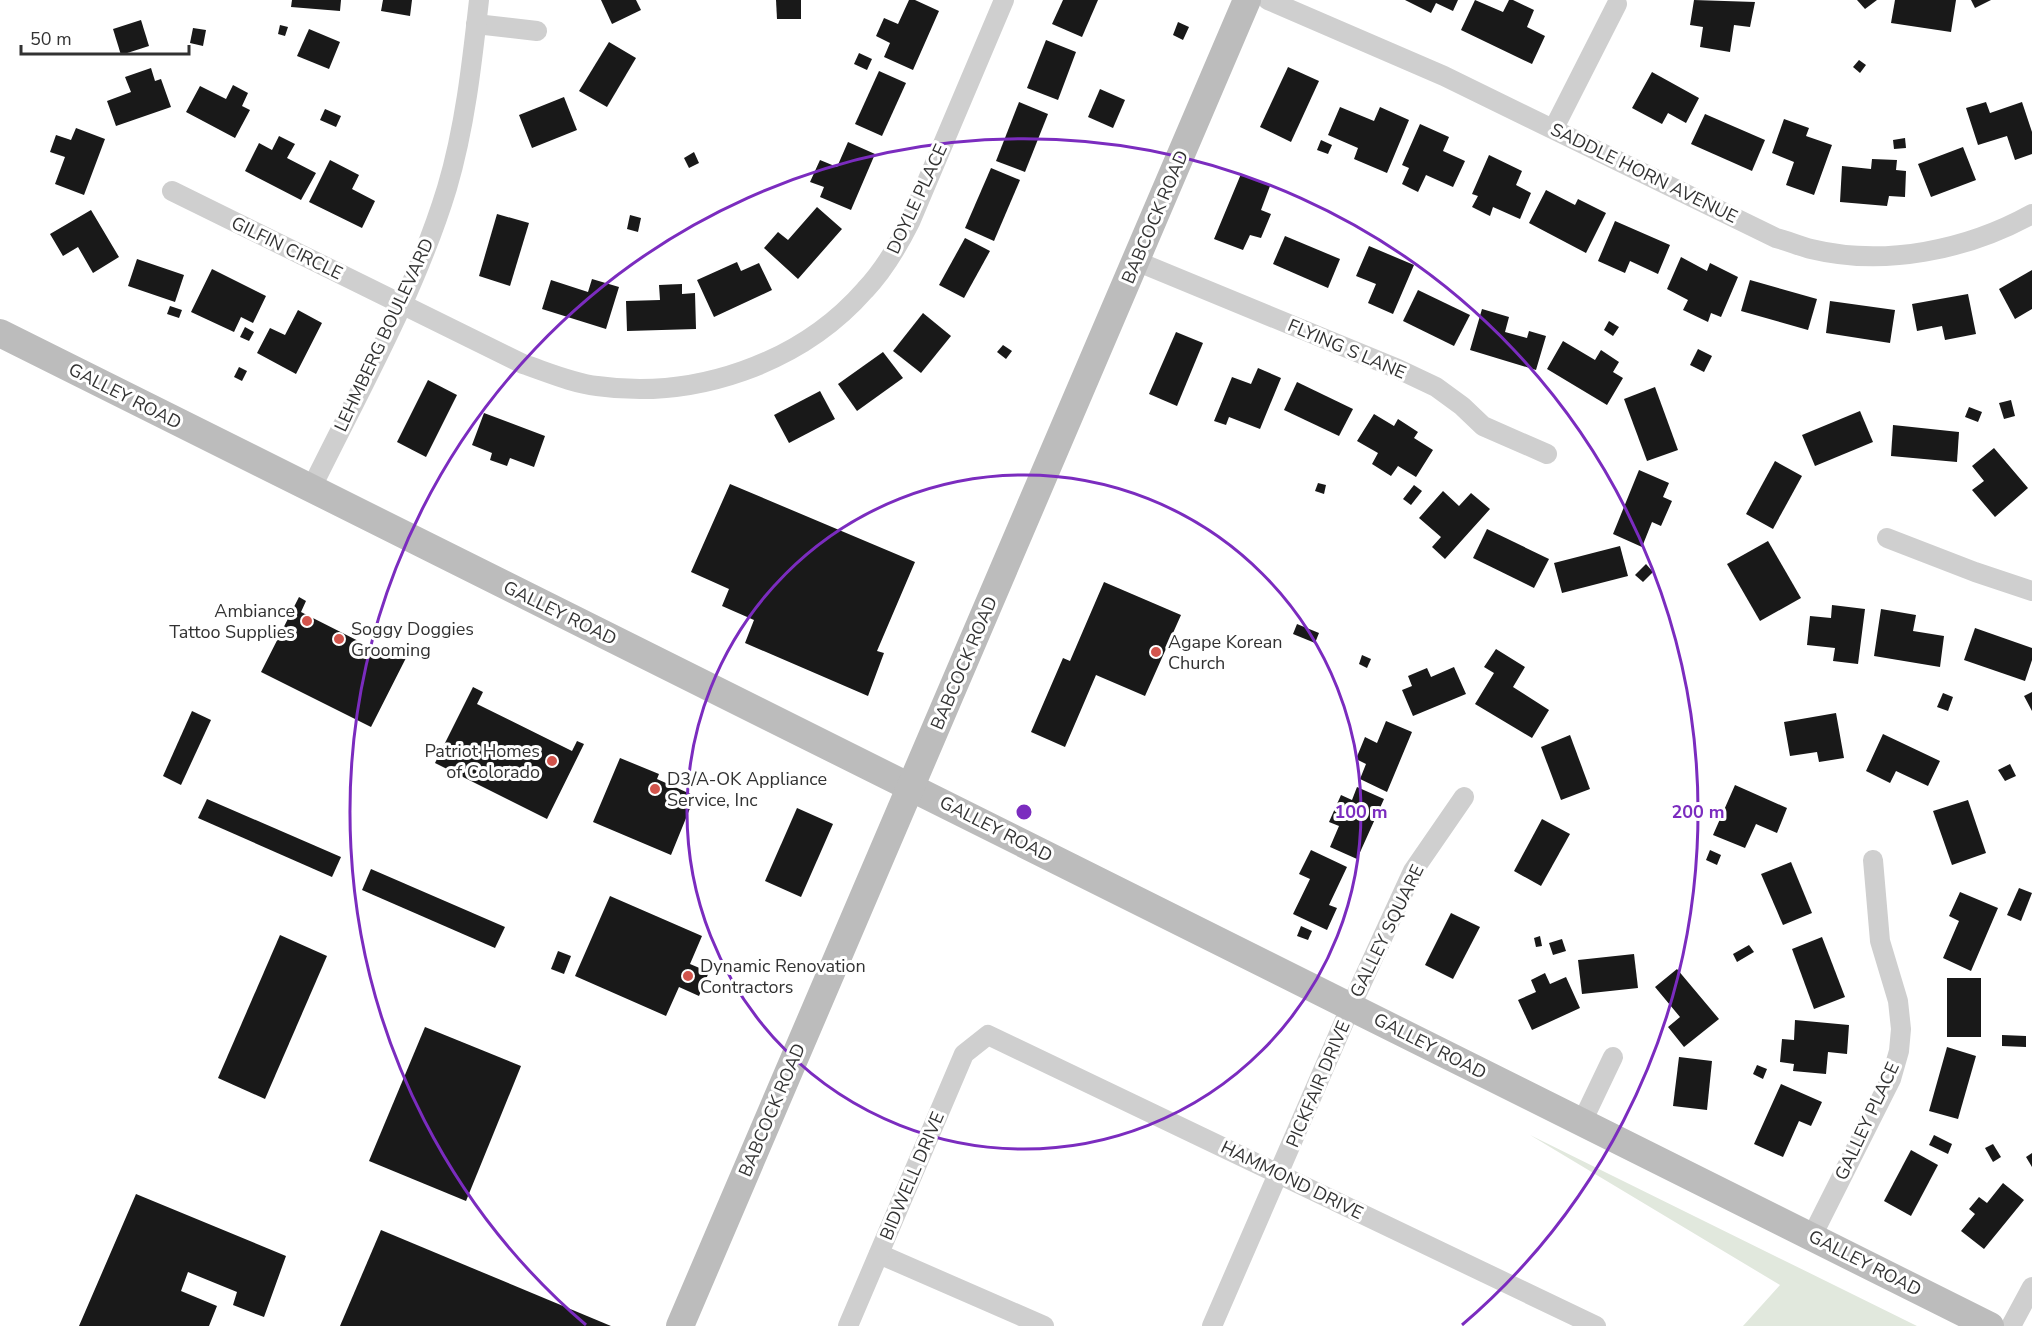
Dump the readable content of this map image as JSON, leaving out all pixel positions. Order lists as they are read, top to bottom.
{
  "streets": {
    "main road": ["BABCOCK ROAD", "GALLEY ROAD"],
    "street": [
      "SADDLE HORN AVENUE",
      "DOYLE PLACE",
      "GILFIN CIRCLE",
      "LEHMBERG BOULEVARD",
      "FLYING S LANE",
      "GALLEY SQUARE",
      "PICKFAIR DRIVE",
      "GALLEY PLACE",
      "BIDWELL DRIVE",
      "HAMMOND DRIVE"
    ]
  },
  "crossings": [
    ["DOYLE PLACE", "GILFIN CIRCLE"],
    ["DOYLE PLACE", "LEHMBERG BOULEVARD"],
    ["BABCOCK ROAD", "FLYING S LANE"],
    ["BABCOCK ROAD", "GALLEY ROAD"],
    ["GILFIN CIRCLE", "LEHMBERG BOULEVARD"],
    ["LEHMBERG BOULEVARD", "GALLEY ROAD"],
    ["GALLEY ROAD", "GALLEY SQUARE"],
    ["GALLEY ROAD", "PICKFAIR DRIVE"],
    ["GALLEY ROAD", "GALLEY PLACE"],
    ["GALLEY SQUARE", "PICKFAIR DRIVE"],
    ["PICKFAIR DRIVE", "HAMMOND DRIVE"],
    ["BIDWELL DRIVE", "HAMMOND DRIVE"]
  ],
  "places": [
    "Ambiance Tattoo Supplies",
    "Soggy Doggies Grooming",
    "Agape Korean Church",
    "Patriot Homes of Colorado",
    "D3/A-OK Appliance Service, Inc",
    "Dynamic Renovation Contractors"
  ],
  "scale_bar": "50 m",
  "rings": ["100 m", "200 m"]
}
